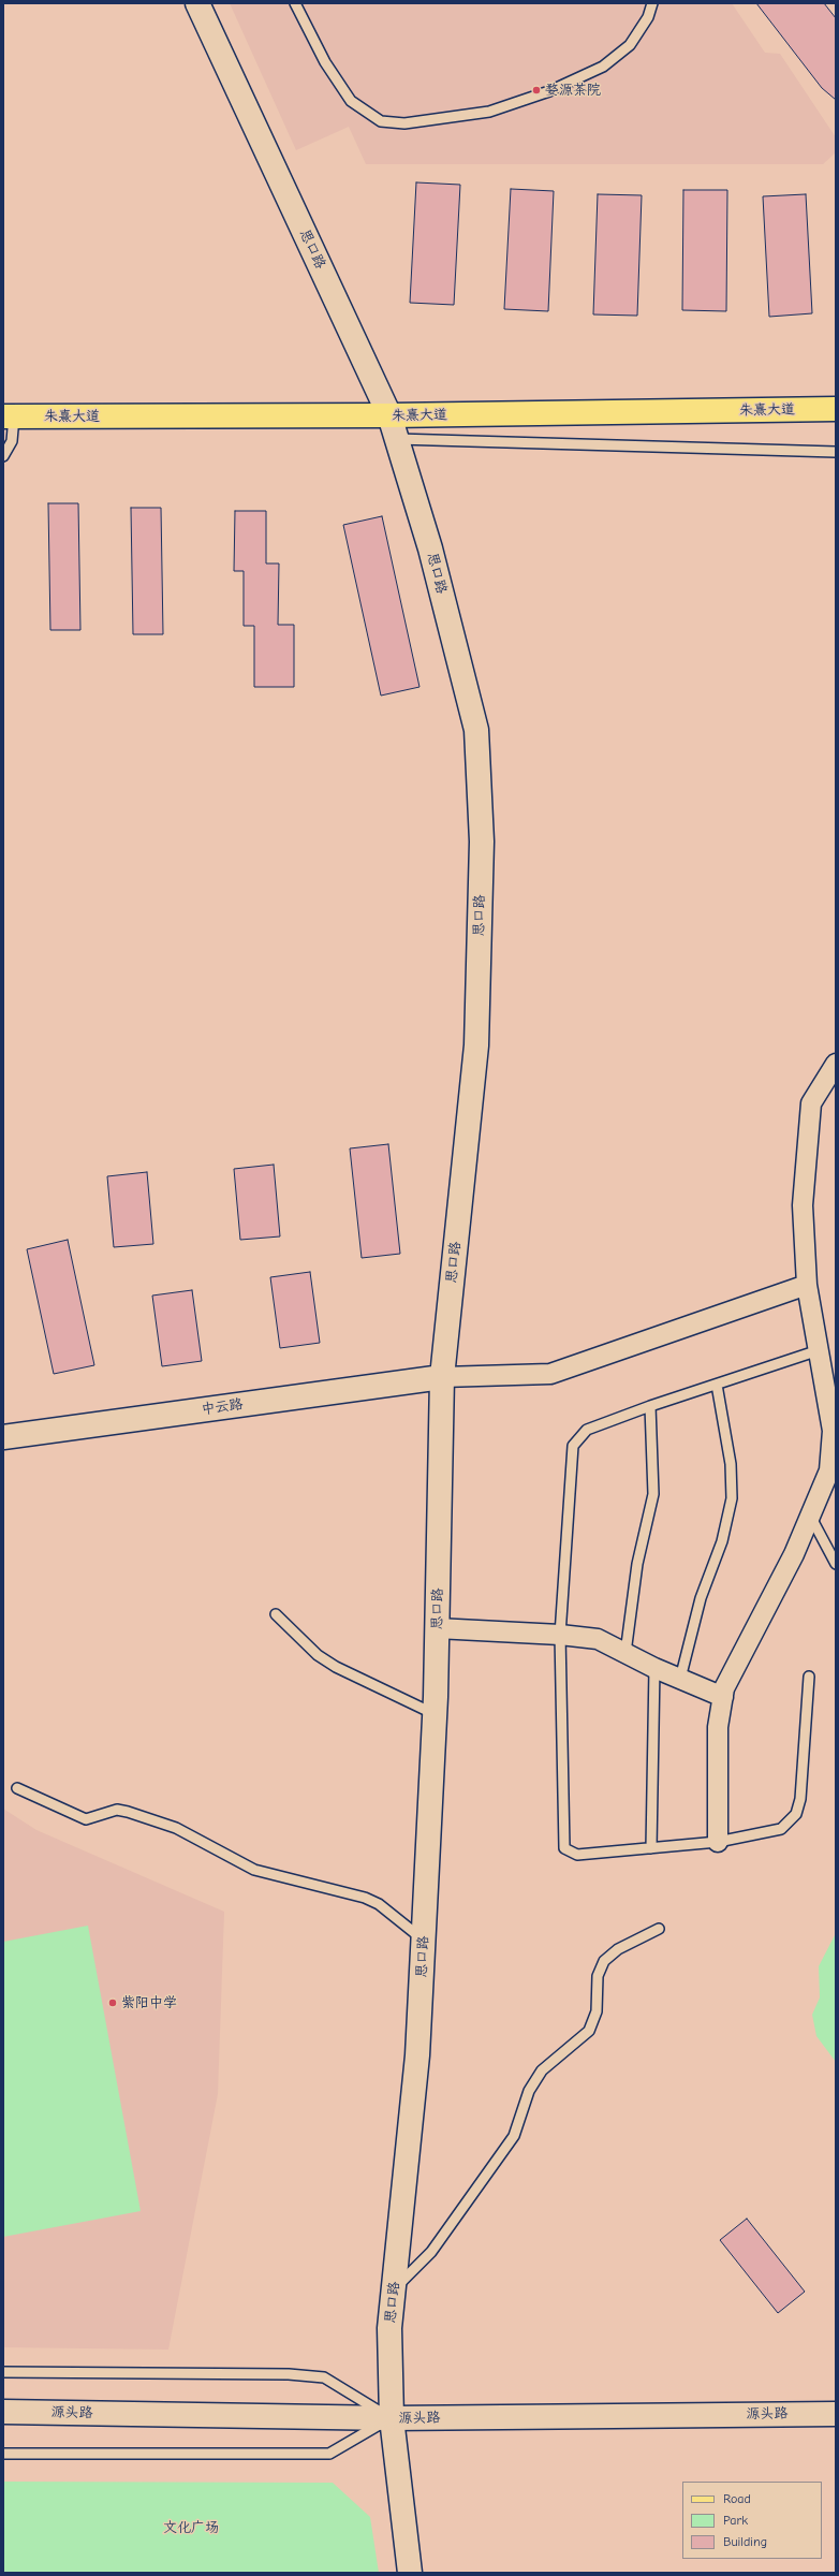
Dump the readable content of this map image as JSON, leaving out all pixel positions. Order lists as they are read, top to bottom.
{
  "streets": {
    "main road": ["朱熹大道"],
    "street": ["思口路", "中云路", "源头路"]
  },
  "crossings": [
    ["思口路", "朱熹大道"],
    ["思口路", "中云路"],
    ["思口路", "源头路"]
  ],
  "parks": ["文化广场"],
  "places": ["婺源茶院", "紫阳中学"],
  "legend": ["Road", "Park", "Building"]
}
